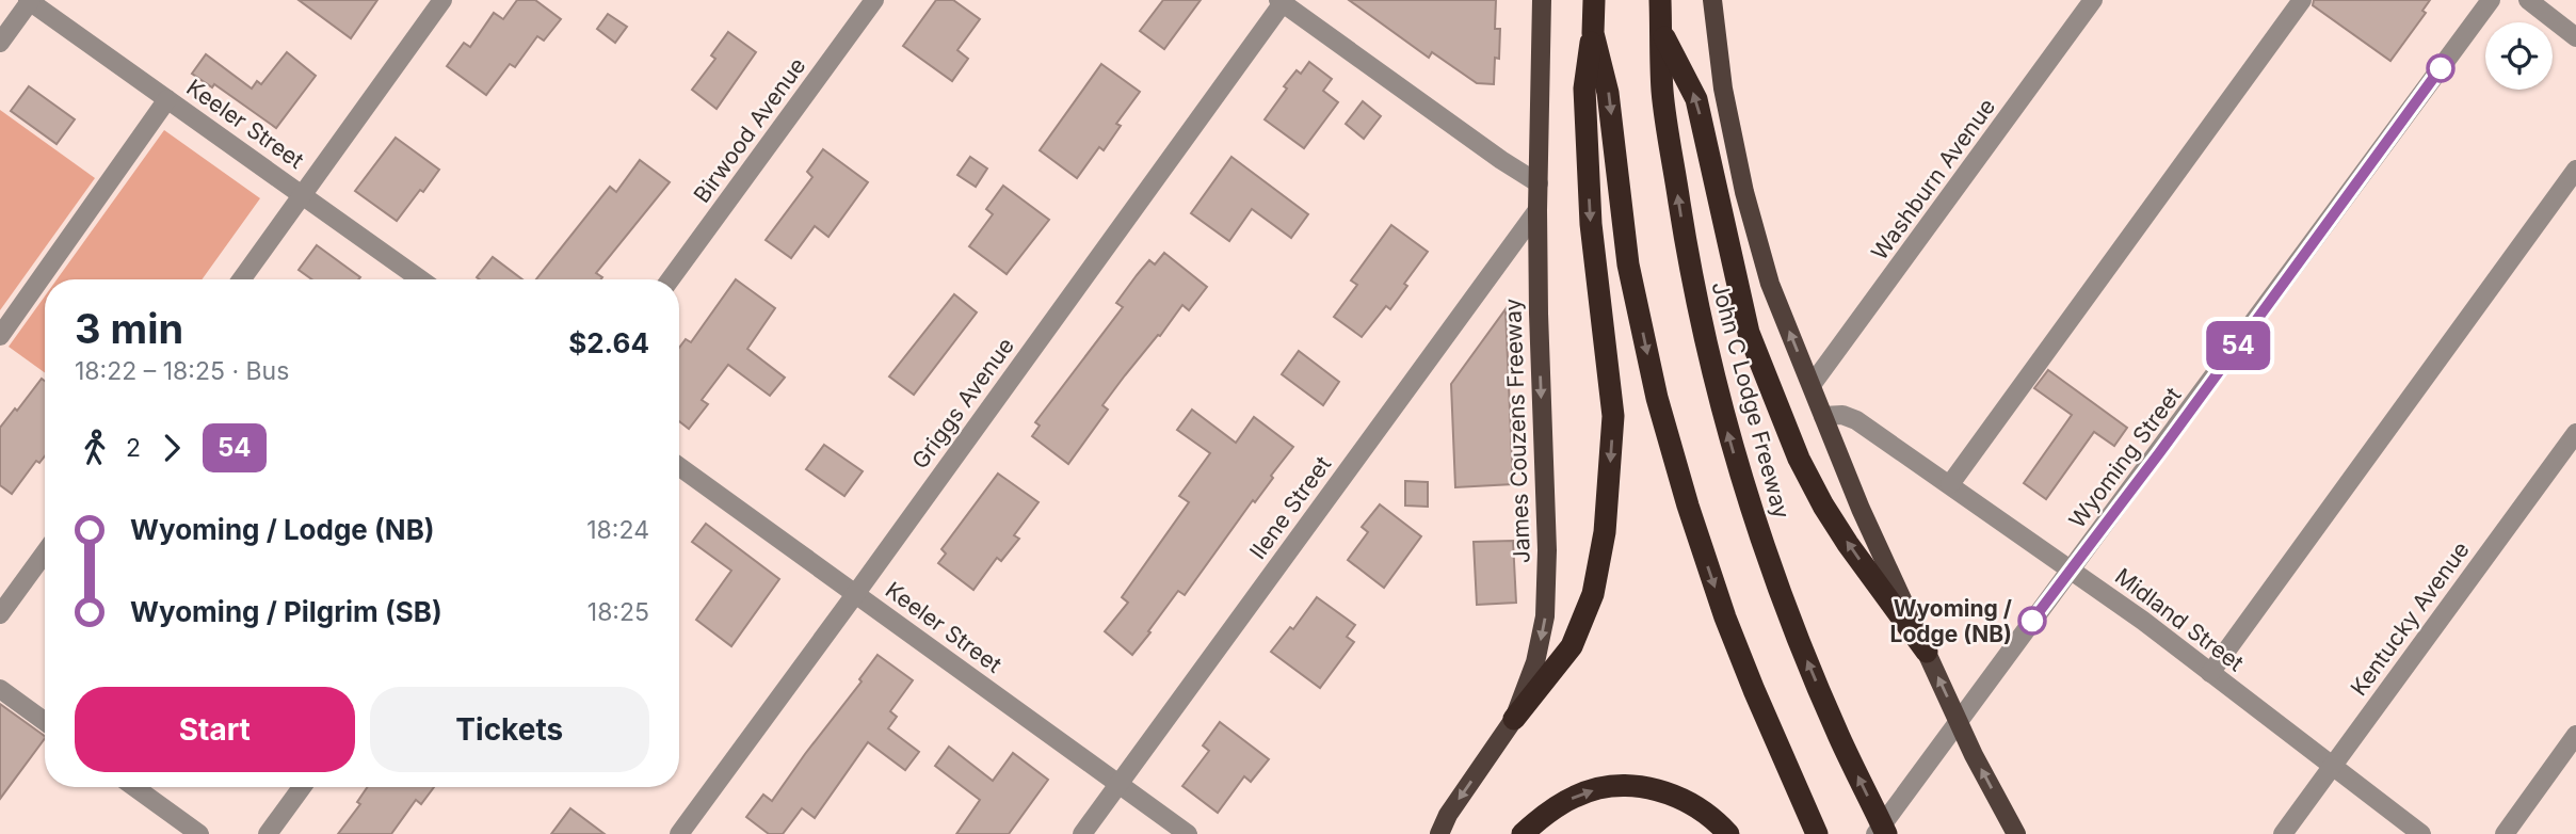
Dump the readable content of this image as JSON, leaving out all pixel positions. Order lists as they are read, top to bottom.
{
  "streets": {
    "highway": ["John C Lodge Freeway"],
    "main road": ["James Couzens Freeway"],
    "street": [
      "Keeler Street",
      "Birwood Avenue",
      "Washburn Avenue",
      "Griggs Avenue",
      "Wyoming Street",
      "Ilene Street",
      "Kentucky Avenue",
      "Midland Street"
    ]
  },
  "crossings": [
    ["Keeler Street", "Griggs Avenue"],
    ["Keeler Street", "Ilene Street"],
    ["James Couzens Freeway", "Ilene Street"],
    ["Wyoming Street", "Midland Street"],
    ["Kentucky Avenue", "Midland Street"]
  ],
  "one_way": ["James Couzens Freeway"],
  "places": ["Wyoming / Lodge (NB)"],
  "lines": ["bus line 54"],
  "page": {
    "on_map": "54",
    "heading": ["3 min", "18:22 – 18:25 · Bus", "$2.64"],
    "legs": ["2", "54"],
    "list": [
      {
        "name": "Wyoming / Lodge (NB)",
        "value": "18:24"
      },
      {
        "name": "Wyoming / Pilgrim (SB)",
        "value": "18:25"
      }
    ],
    "buttons": ["Start", "Tickets"]
  }
}
